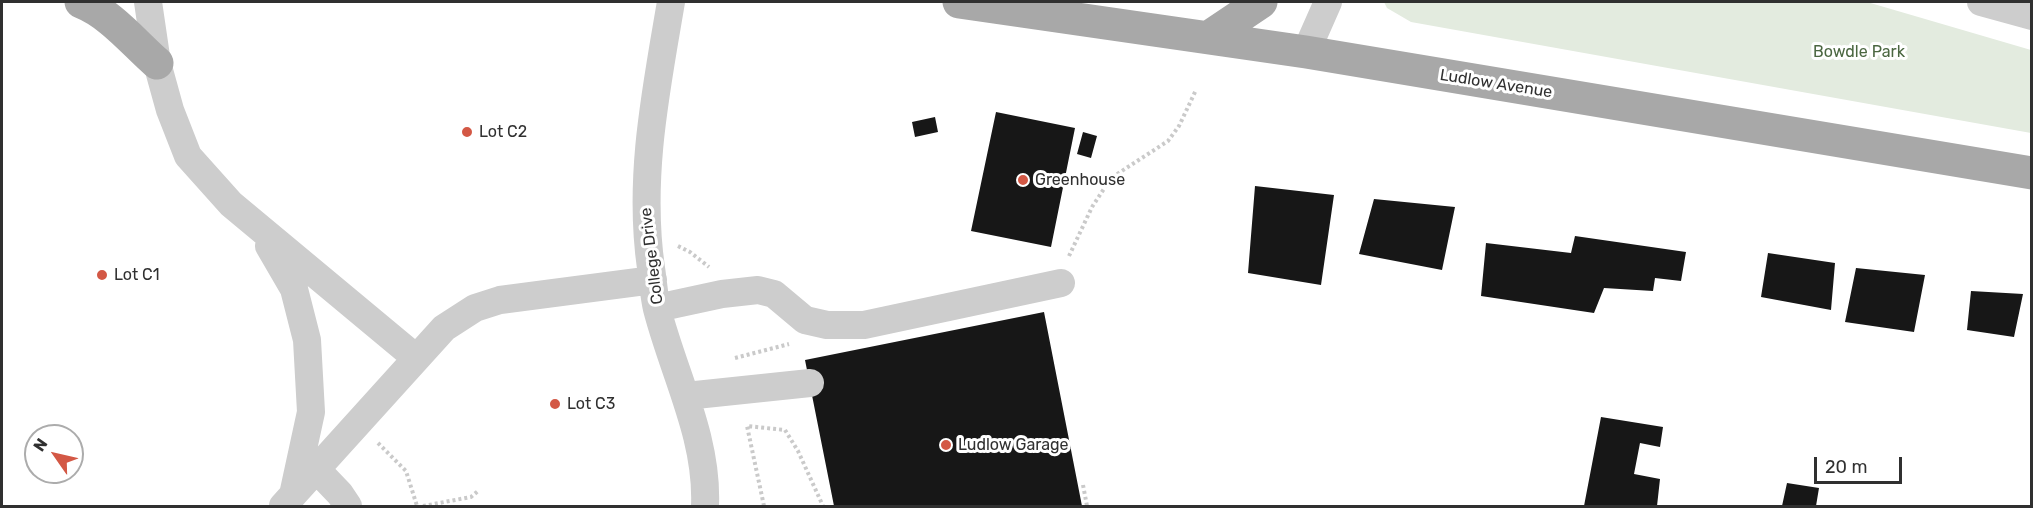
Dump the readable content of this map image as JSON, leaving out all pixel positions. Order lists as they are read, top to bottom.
{
  "streets": {
    "main road": ["Ludlow Avenue"],
    "street": ["College Drive"]
  },
  "parks": ["Bowdle Park"],
  "places": [
    "Lot C2",
    "Greenhouse",
    "Lot C1",
    "Lot C3",
    "Ludlow Garage"
  ],
  "scale_bar": "20 m",
  "north": "top left"
}
